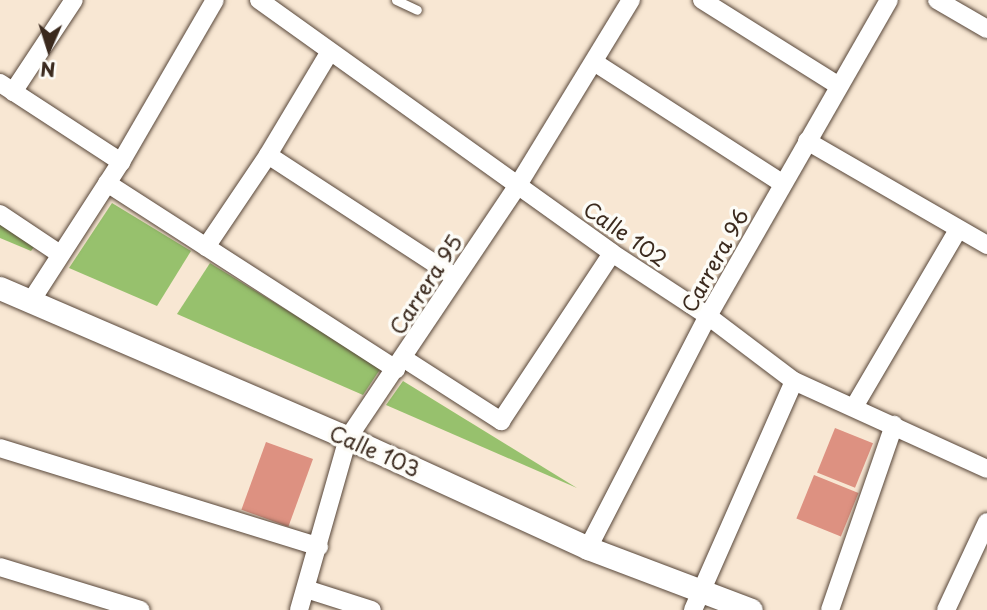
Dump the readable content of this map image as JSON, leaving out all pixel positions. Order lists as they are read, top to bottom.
{
  "streets": {
    "street": [
      "Calle 102",
      "Carrera 96",
      "Carrera 95",
      "Calle 103"
    ]
  },
  "crossings": [
    ["Calle 102", "Carrera 96"],
    ["Calle 102", "Carrera 95"],
    ["Carrera 96", "Calle 103"],
    ["Carrera 95", "Calle 103"]
  ],
  "north": "bottom"
}
